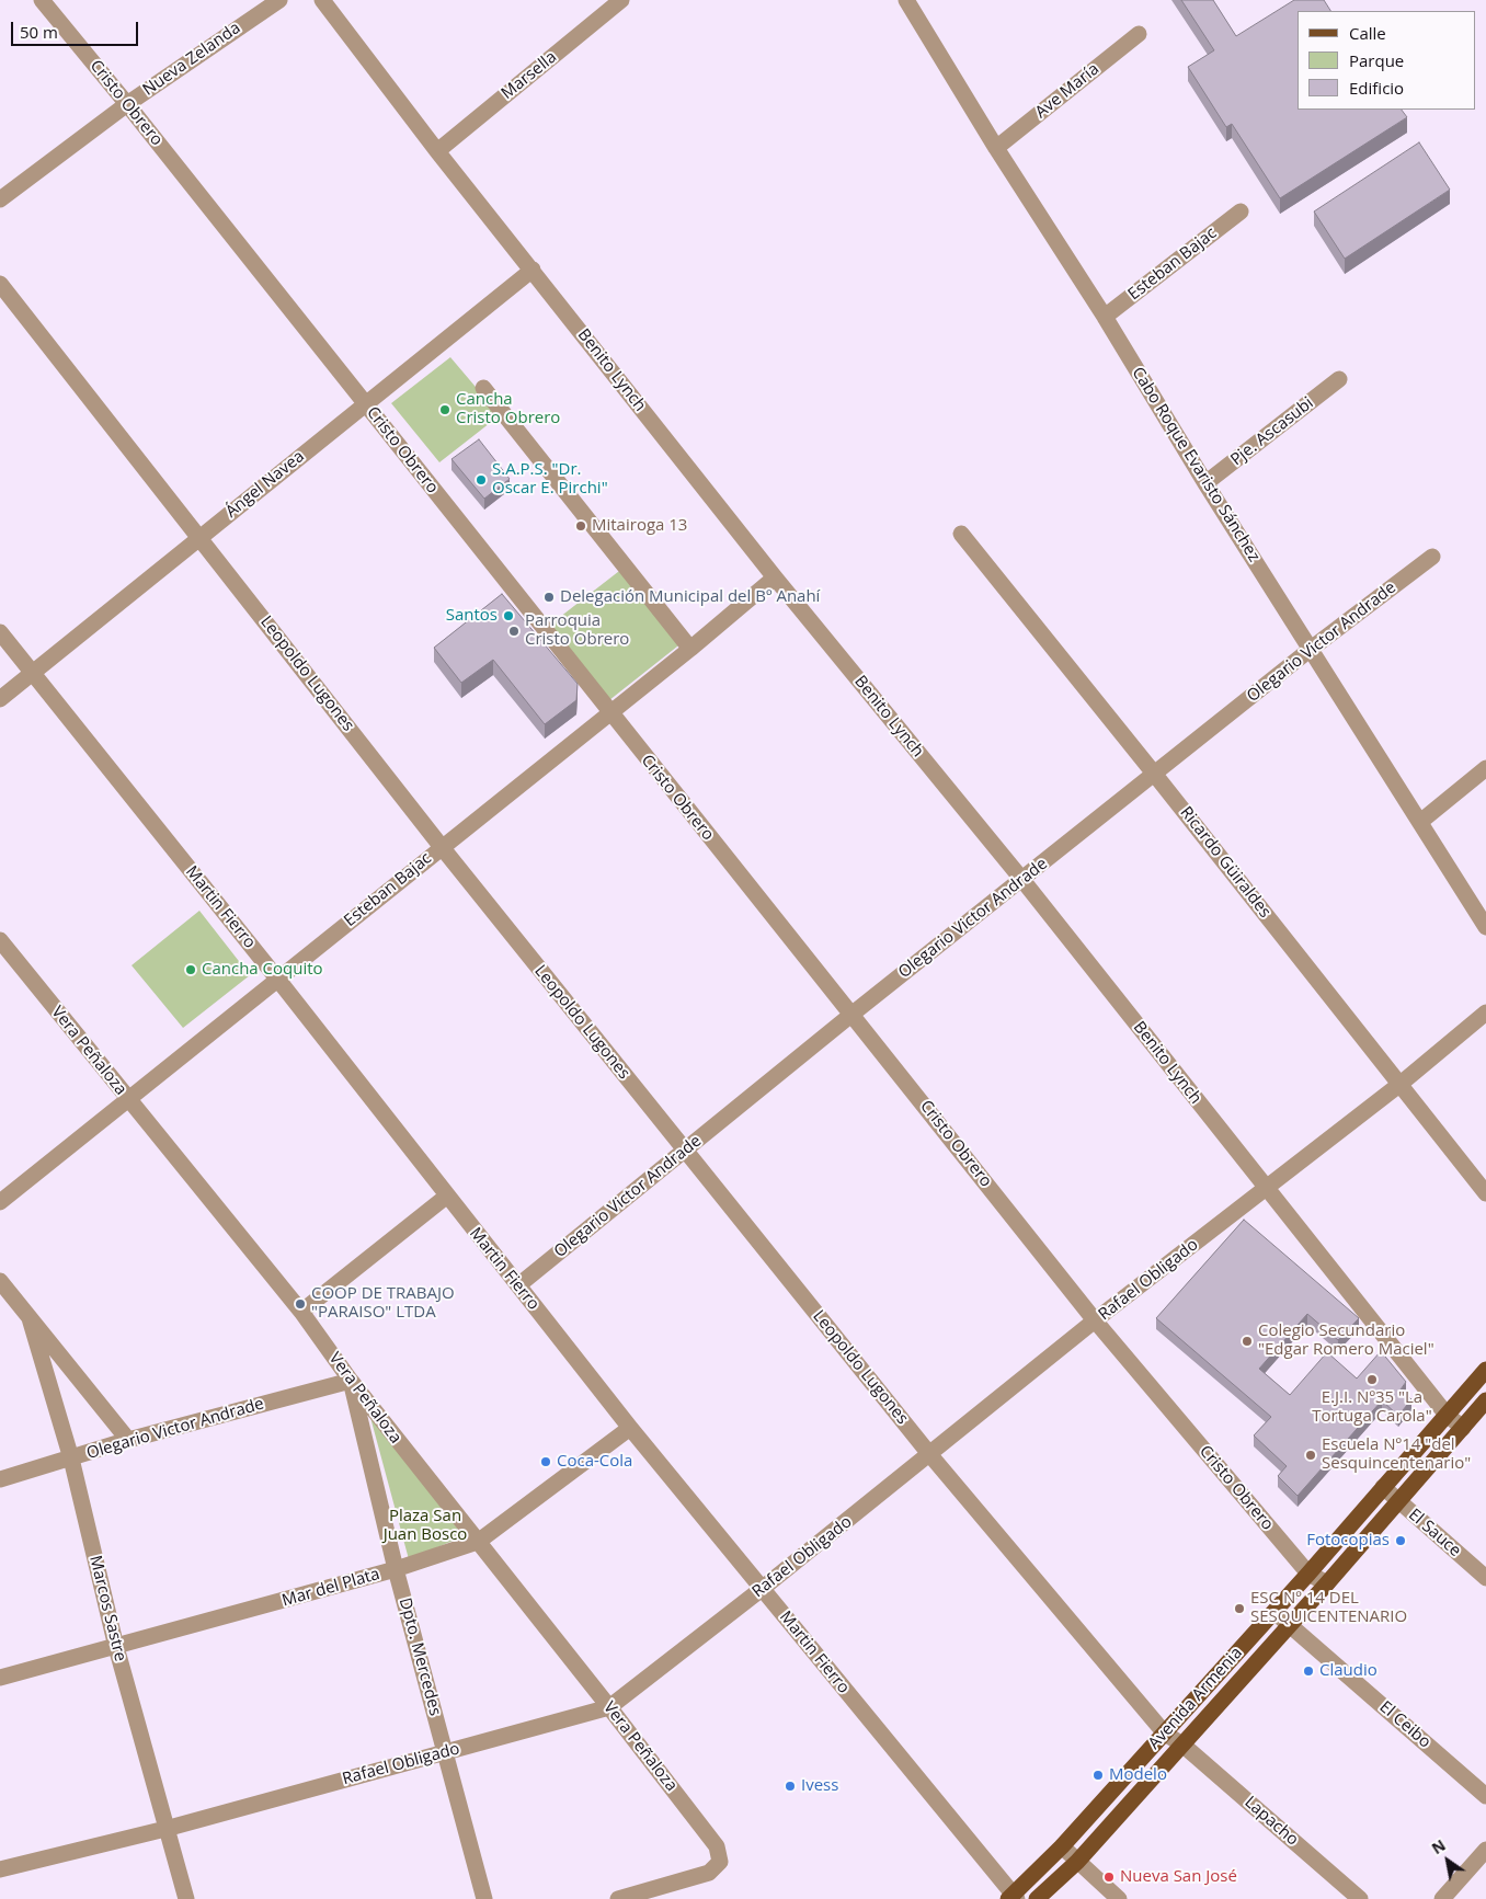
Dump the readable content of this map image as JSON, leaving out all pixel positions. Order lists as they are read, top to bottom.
{
  "streets": {
    "main road": ["Avenida Armenia"],
    "street": [
      "Nueva Zelanda",
      "Marsella",
      "Ave María",
      "Cristo Obrero",
      "Esteban Bajac",
      "Benito Lynch",
      "Pje. Ascasubi",
      "Cabo Roque Evaristo Sánchez",
      "Ángel Navea",
      "Olegario Victor Andrade",
      "Leopoldo Lugones",
      "Ricardo Güiraldes",
      "Martin Fierro",
      "Vera Peñaloza",
      "Rafael Obligado",
      "El Sauce",
      "Mar del Plata",
      "Marcos Sastre",
      "Dpto. Mercedes",
      "El Ceibo",
      "Lapacho"
    ]
  },
  "crossings": [
    ["Nueva Zelanda", "Cristo Obrero"],
    ["Marsella", "Benito Lynch"],
    ["Ave María", "Cabo Roque Evaristo Sánchez"],
    ["Cristo Obrero", "Esteban Bajac"],
    ["Cristo Obrero", "Ángel Navea"],
    ["Cristo Obrero", "Olegario Victor Andrade"],
    ["Cristo Obrero", "Rafael Obligado"],
    ["Cristo Obrero", "Avenida Armenia"],
    ["Esteban Bajac", "Benito Lynch"],
    ["Esteban Bajac", "Cabo Roque Evaristo Sánchez"],
    ["Esteban Bajac", "Leopoldo Lugones"],
    ["Esteban Bajac", "Martin Fierro"],
    ["Esteban Bajac", "Vera Peñaloza"],
    ["Benito Lynch", "Ángel Navea"],
    ["Benito Lynch", "Olegario Victor Andrade"],
    ["Benito Lynch", "Rafael Obligado"],
    ["Benito Lynch", "Avenida Armenia"],
    ["Pje. Ascasubi", "Cabo Roque Evaristo Sánchez"],
    ["Cabo Roque Evaristo Sánchez", "Olegario Victor Andrade"],
    ["Ángel Navea", "Leopoldo Lugones"],
    ["Ángel Navea", "Martin Fierro"],
    ["Olegario Victor Andrade", "Leopoldo Lugones"],
    ["Olegario Victor Andrade", "Ricardo Güiraldes"],
    ["Olegario Victor Andrade", "Martin Fierro"],
    ["Olegario Victor Andrade", "Vera Peñaloza"],
    ["Olegario Victor Andrade", "Marcos Sastre"],
    ["Olegario Victor Andrade", "Dpto. Mercedes"],
    ["Leopoldo Lugones", "Rafael Obligado"],
    ["Leopoldo Lugones", "Avenida Armenia"],
    ["Leopoldo Lugones", "Lapacho"],
    ["Ricardo Güiraldes", "Rafael Obligado"],
    ["Martin Fierro", "Rafael Obligado"],
    ["Martin Fierro", "Mar del Plata"],
    ["Martin Fierro", "Avenida Armenia"],
    ["Vera Peñaloza", "Rafael Obligado"],
    ["Vera Peñaloza", "Mar del Plata"],
    ["Vera Peñaloza", "Dpto. Mercedes"],
    ["Rafael Obligado", "Marcos Sastre"],
    ["Rafael Obligado", "Dpto. Mercedes"],
    ["El Sauce", "Avenida Armenia"],
    ["Mar del Plata", "Marcos Sastre"],
    ["Mar del Plata", "Dpto. Mercedes"],
    ["Avenida Armenia", "El Ceibo"],
    ["Avenida Armenia", "Lapacho"]
  ],
  "parks": ["Plaza San Juan Bosco"],
  "places": [
    "Cancha Cristo Obrero",
    "S.A.P.S. \"Dr. Oscar E. Pirchi\"",
    "Mitairoga 13",
    "Delegación Municipal del Bº Anahí",
    "Santos",
    "Parroquia Cristo Obrero",
    "Cancha Coquito",
    "COOP DE TRABAJO \"PARAISO\" LTDA",
    "Colegio Secundario \"Edgar Romero Maciel\"",
    "E.J.I. Nº35 \"La Tortuga Carola\"",
    "Escuela Nº14 \"del Sesquincentenario\"",
    "Coca-Cola",
    "Fotocopias",
    "ESC Nº 14 DEL SESQUICENTENARIO",
    "Claudio",
    "Modelo",
    "Ivess",
    "Nueva San José"
  ],
  "legend": ["Calle", "Parque", "Edificio"],
  "scale_bar": "50 m",
  "north": "top left"
}
